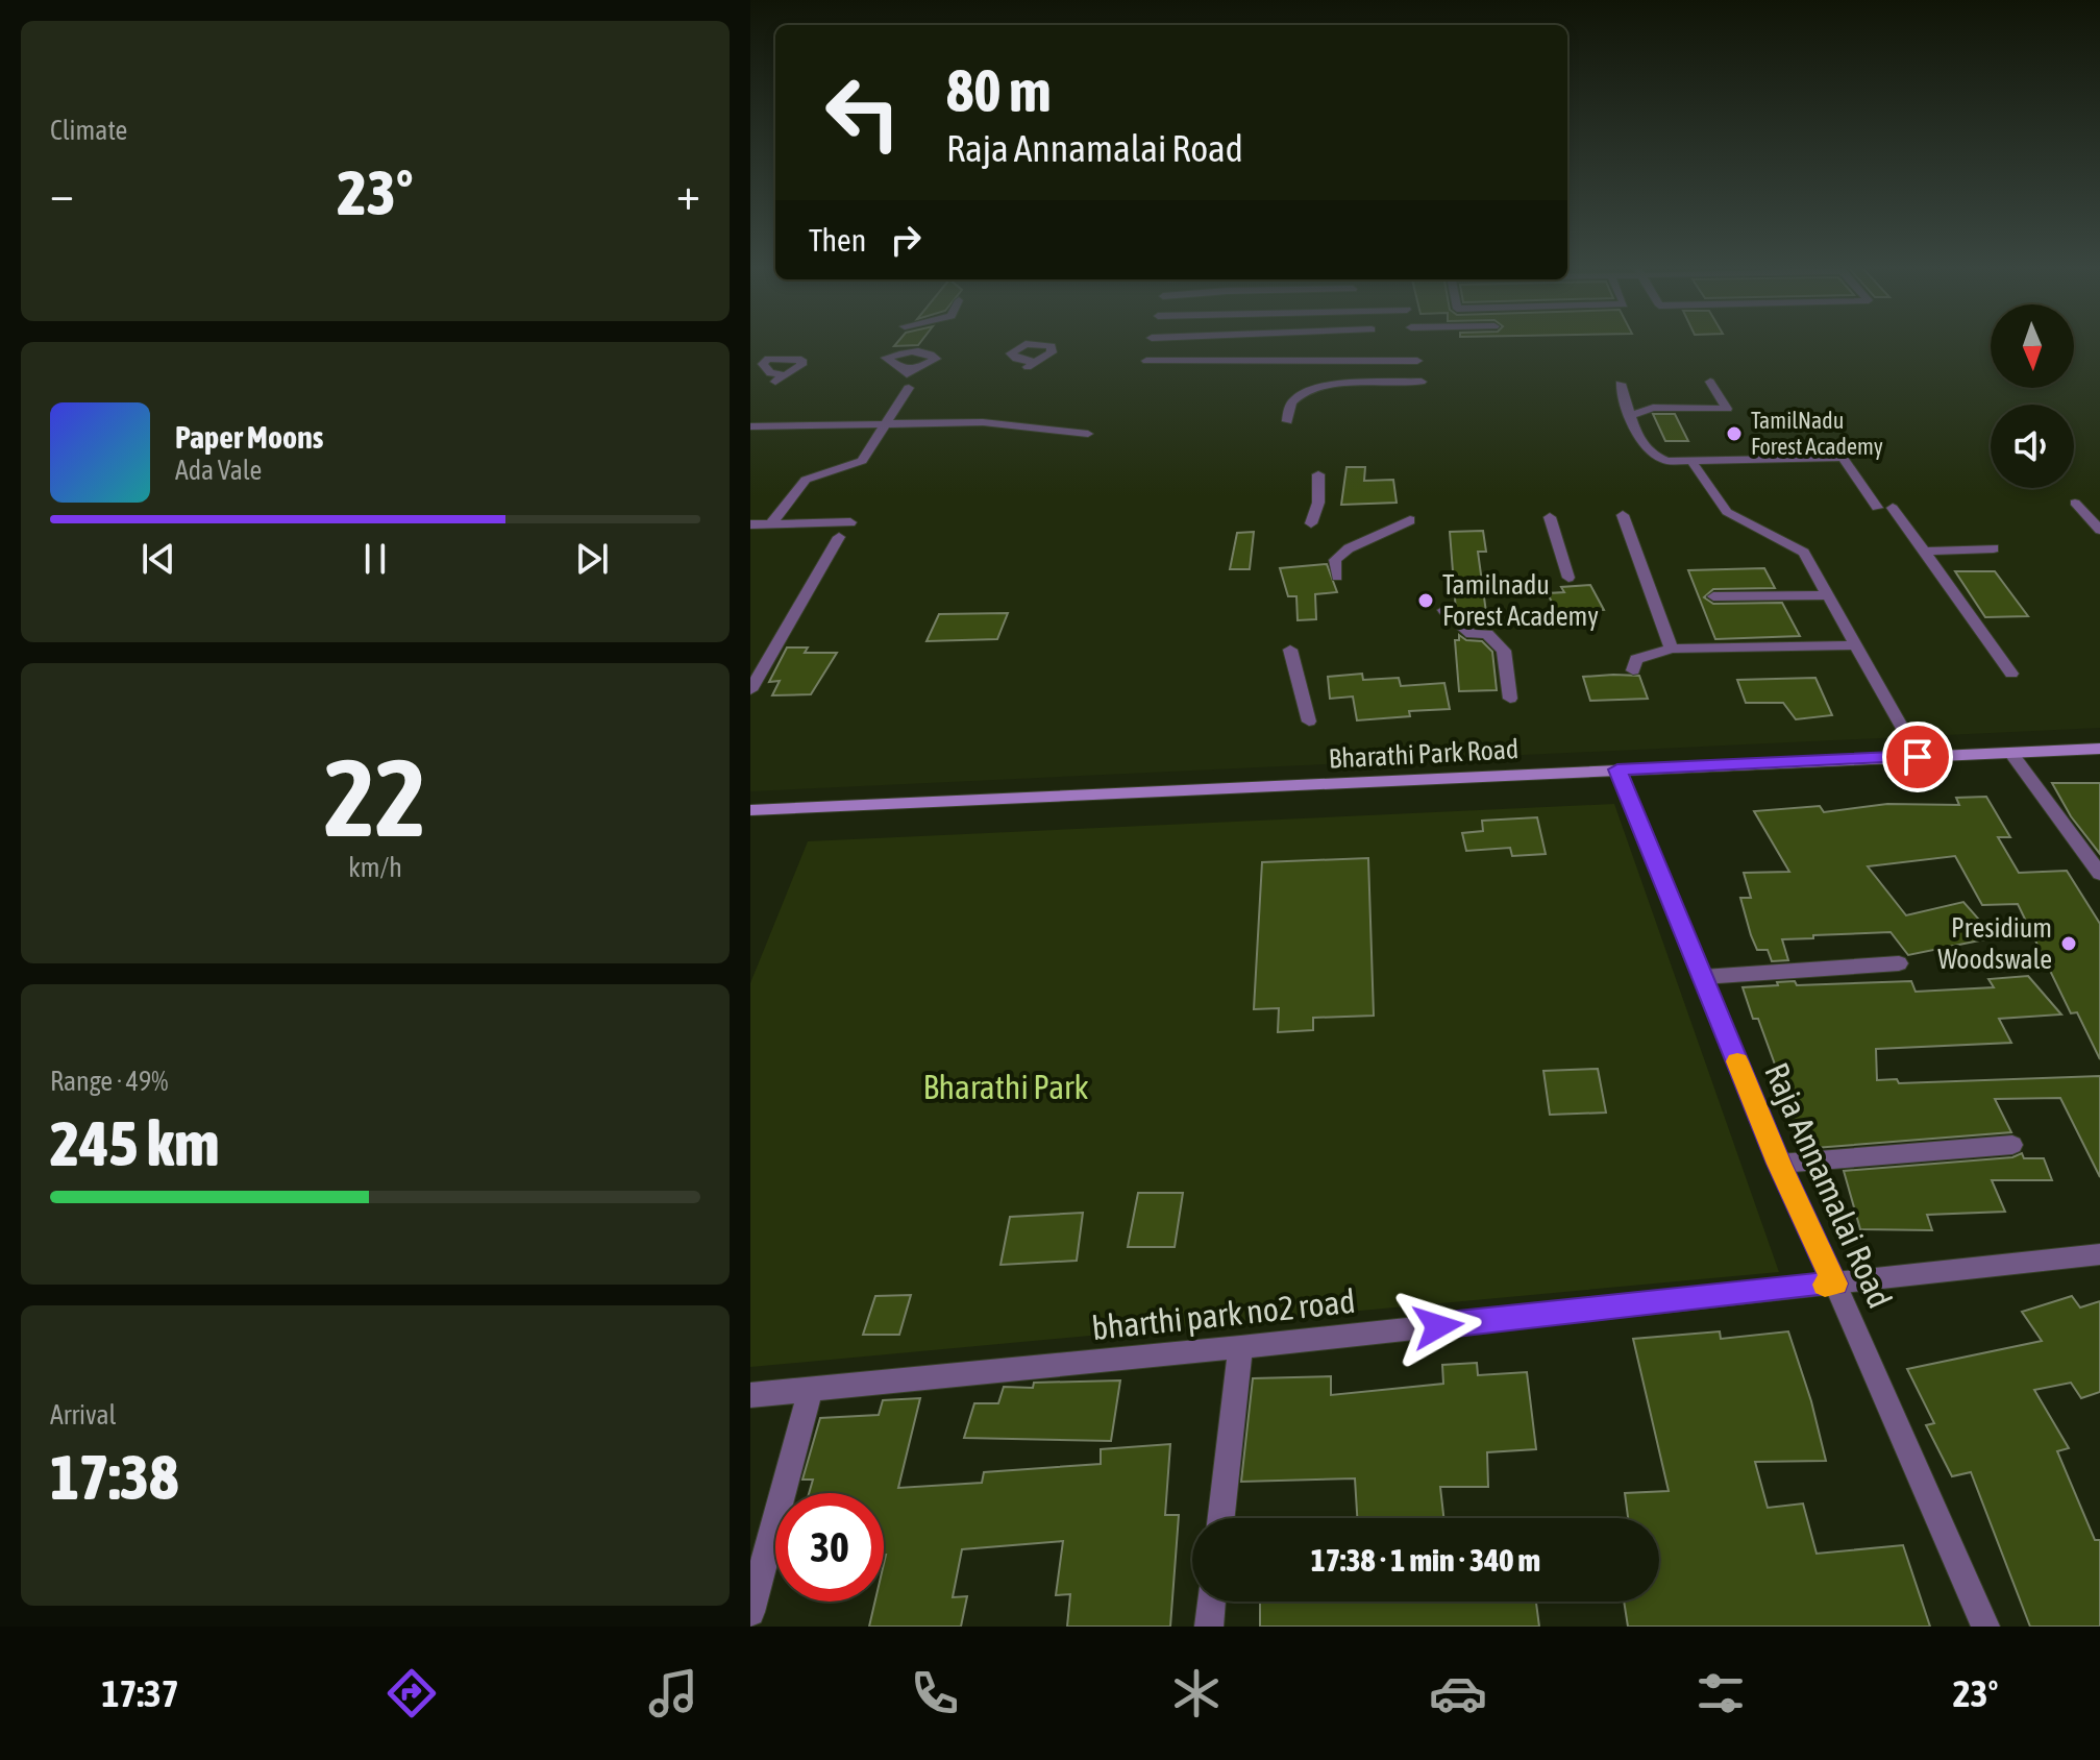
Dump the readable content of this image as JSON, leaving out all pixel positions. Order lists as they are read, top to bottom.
{
  "streets": {
    "main road": ["Bharathi Park Road"],
    "street": ["Raja Annamalai Road", "bharthi park no2 road"]
  },
  "crossings": [
    ["Bharathi Park Road", "Raja Annamalai Road"],
    ["Raja Annamalai Road", "bharthi park no2 road"]
  ],
  "parks": ["Bharathi Park"],
  "places": ["TamilNadu Forest Academy", "Tamilnadu Forest Academy", "Presidium Woodswale"],
  "north": "bottom",
  "page": {
    "tile": [
      "Climate",
      ["22", "km/h"],
      ["Range · 49%", "245 km"],
      ["Arrival", "17:38"]
    ],
    "turn": ["80 m", "Raja Annamalai Road"],
    "heat": ["−", "23°", "+"],
    "then": "Then",
    "song": ["Paper Moons", "Ada Vale"],
    "limit": "30",
    "trip": "17:38 · 1 min · 340 m",
    "tabs": ["17:37", "23°"]
  }
}
